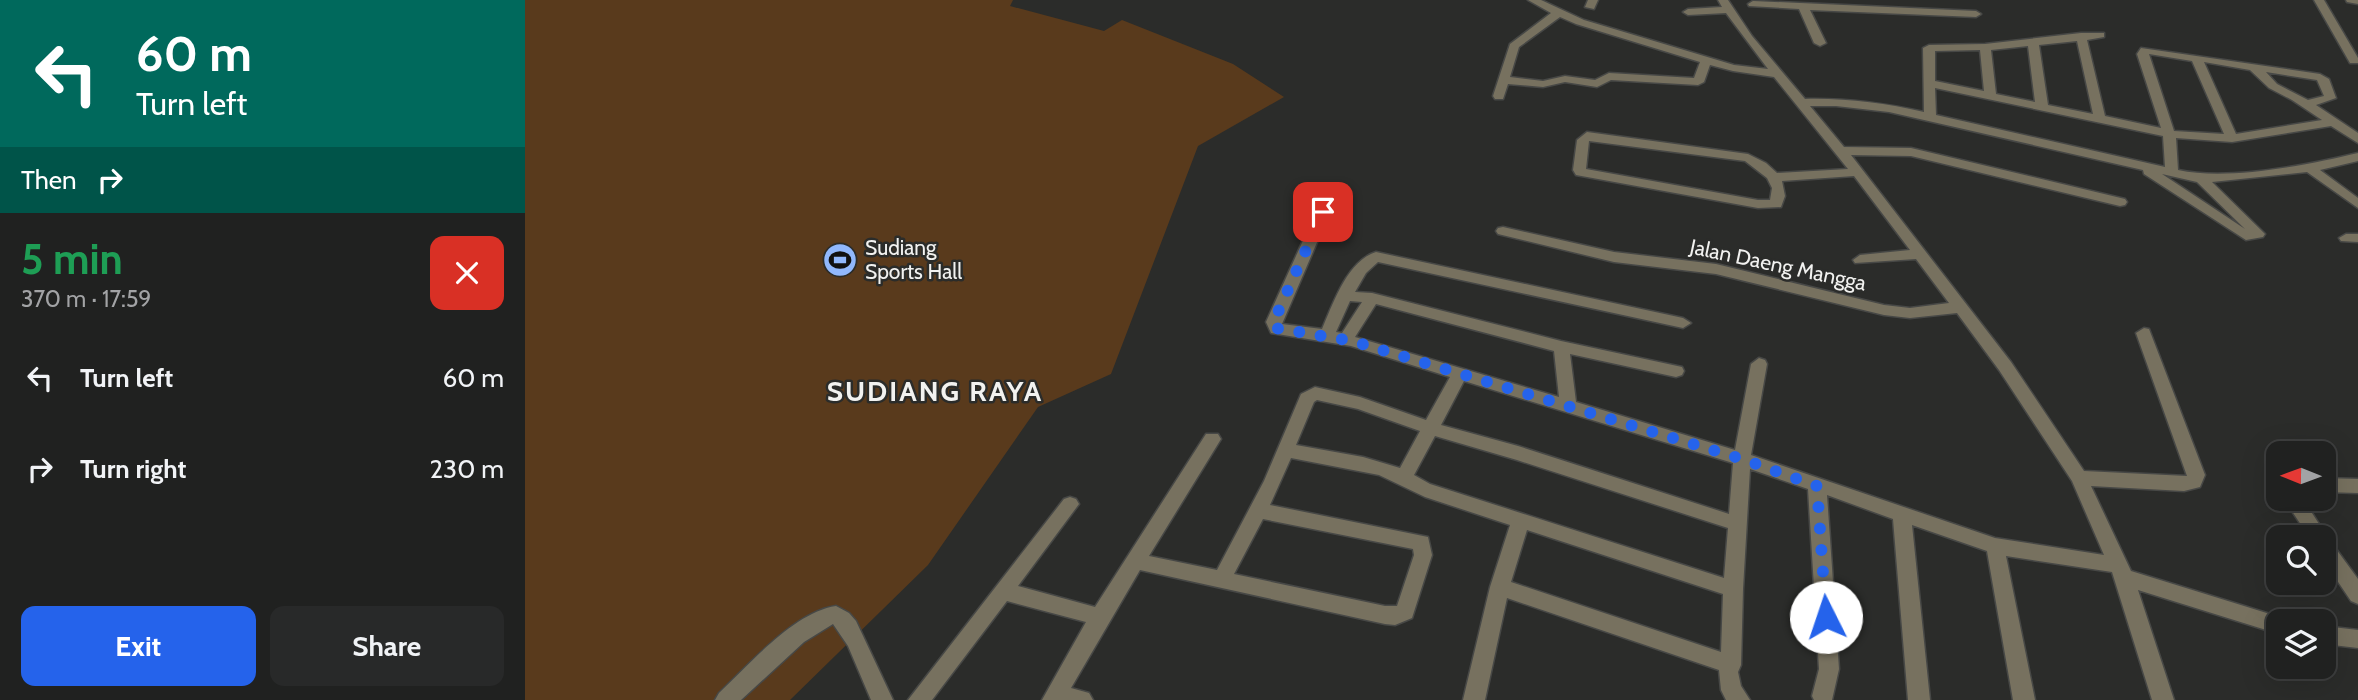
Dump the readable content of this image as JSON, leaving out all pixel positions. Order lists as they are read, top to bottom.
{
  "streets": {
    "street": ["Jalan Daeng Mangga"]
  },
  "districts": ["SUDIANG RAYA"],
  "places": {
    "sports": ["Sudiang Sports Hall"]
  },
  "north": "left",
  "page": {
    "turn": ["60 m", "Turn left"],
    "then": "Then",
    "heading": ["5 min", "370 m · 17:59"],
    "list": [
      {
        "name": "Turn left",
        "value": "60 m"
      },
      {
        "name": "Turn right",
        "value": "230 m"
      }
    ],
    "buttons": ["Exit", "Share"]
  }
}
